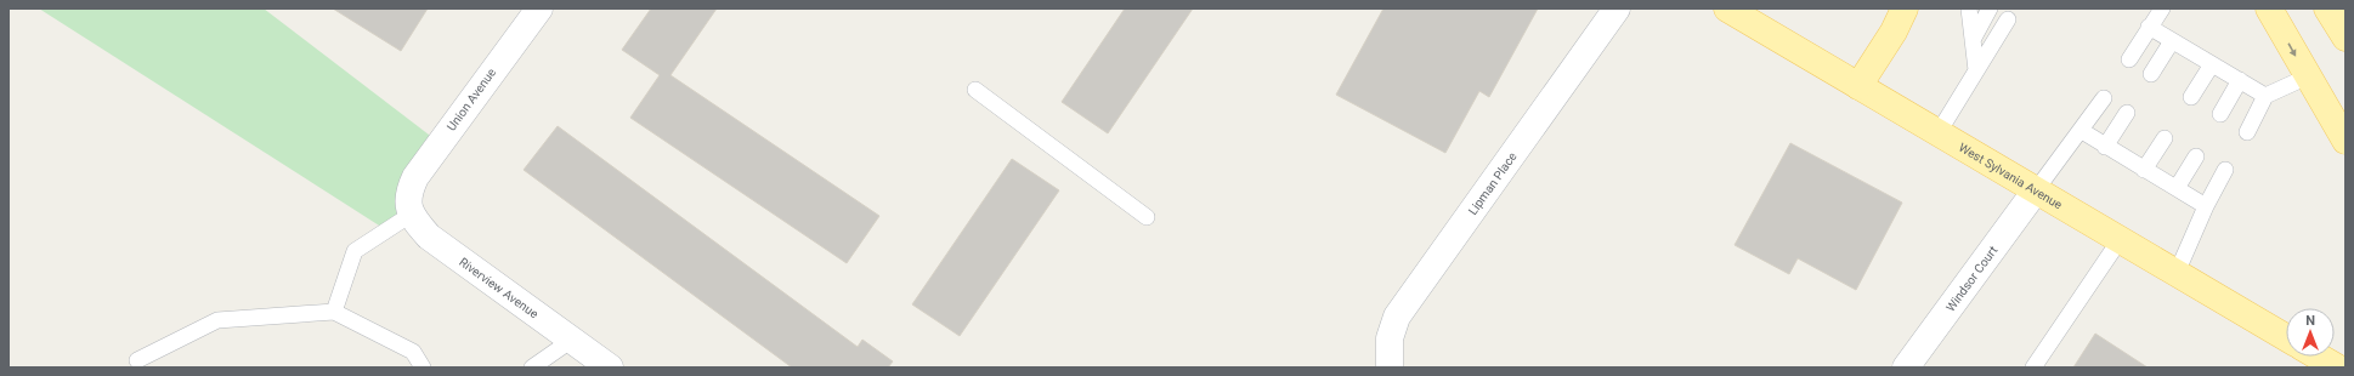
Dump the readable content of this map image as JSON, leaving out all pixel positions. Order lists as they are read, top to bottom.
{
  "streets": {
    "main road": ["West Sylvania Avenue"],
    "street": [
      "Union Avenue",
      "Lipman Place",
      "Windsor Court",
      "Riverview Avenue"
    ]
  },
  "crossings": [
    ["Union Avenue", "Riverview Avenue"],
    ["West Sylvania Avenue", "Windsor Court"]
  ],
  "north": "top"
}
